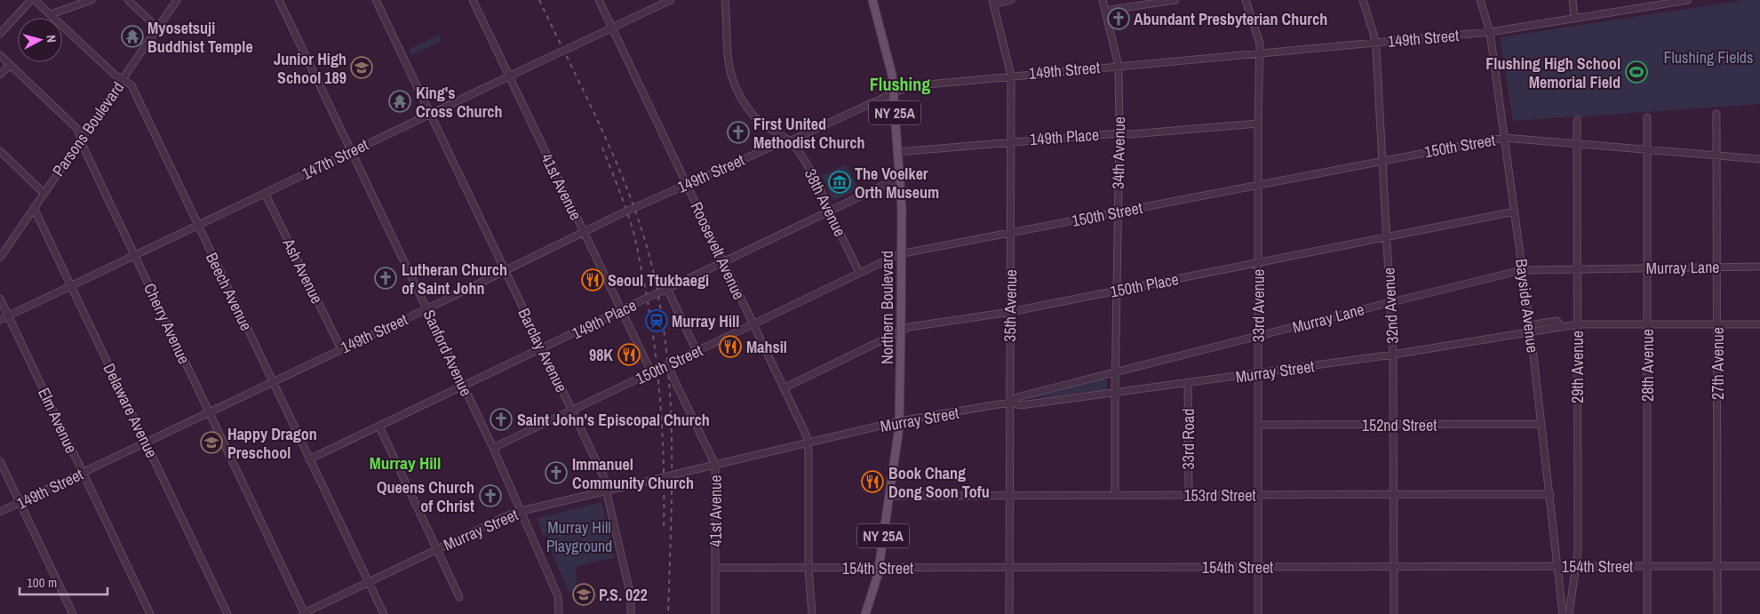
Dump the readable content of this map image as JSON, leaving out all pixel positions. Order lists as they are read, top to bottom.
{
  "streets": {
    "main road": ["NY 25A", "Northern Boulevard"],
    "street": [
      "149th Street",
      "Parsons Boulevard",
      "149th Place",
      "150th Street",
      "34th Avenue",
      "147th Street",
      "41st Avenue",
      "38th Avenue",
      "Roosevelt Avenue",
      "Murray Lane",
      "Ash Avenue",
      "150th Place",
      "Beech Avenue",
      "35th Avenue",
      "33rd Avenue",
      "32nd Avenue",
      "Bayside Avenue",
      "Cherry Avenue",
      "Barclay Avenue",
      "Sanford Avenue",
      "27th Avenue",
      "28th Avenue",
      "29th Avenue",
      "Murray Street",
      "Delaware Avenue",
      "Elm Avenue",
      "152nd Street",
      "33rd Road",
      "153rd Street",
      "154th Street"
    ]
  },
  "crossings": [
    ["149th Street", "34th Avenue"],
    ["149th Street", "41st Avenue"],
    ["149th Street", "38th Avenue"],
    ["149th Street", "Roosevelt Avenue"],
    ["149th Street", "Ash Avenue"],
    ["149th Street", "Beech Avenue"],
    ["149th Street", "35th Avenue"],
    ["149th Street", "33rd Avenue"],
    ["149th Street", "32nd Avenue"],
    ["149th Street", "Bayside Avenue"],
    ["149th Street", "Northern Boulevard"],
    ["149th Street", "Cherry Avenue"],
    ["149th Street", "Barclay Avenue"],
    ["149th Street", "Sanford Avenue"],
    ["149th Street", "Delaware Avenue"],
    ["149th Street", "Elm Avenue"],
    ["Parsons Boulevard", "Beech Avenue"],
    ["Parsons Boulevard", "Cherry Avenue"],
    ["Parsons Boulevard", "Delaware Avenue"],
    ["149th Place", "34th Avenue"],
    ["149th Place", "41st Avenue"],
    ["149th Place", "38th Avenue"],
    ["149th Place", "Roosevelt Avenue"],
    ["149th Place", "Beech Avenue"],
    ["149th Place", "35th Avenue"],
    ["149th Place", "33rd Avenue"],
    ["149th Place", "Northern Boulevard"],
    ["149th Place", "Barclay Avenue"],
    ["149th Place", "Sanford Avenue"],
    ["150th Street", "34th Avenue"],
    ["150th Street", "41st Avenue"],
    ["150th Street", "38th Avenue"],
    ["150th Street", "Roosevelt Avenue"],
    ["150th Street", "35th Avenue"],
    ["150th Street", "33rd Avenue"],
    ["150th Street", "32nd Avenue"],
    ["150th Street", "Bayside Avenue"],
    ["150th Street", "Northern Boulevard"],
    ["150th Street", "Barclay Avenue"],
    ["150th Street", "Sanford Avenue"],
    ["150th Street", "27th Avenue"],
    ["150th Street", "28th Avenue"],
    ["150th Street", "29th Avenue"],
    ["34th Avenue", "Murray Lane"],
    ["34th Avenue", "150th Place"],
    ["34th Avenue", "Murray Street"],
    ["34th Avenue", "153rd Street"],
    ["147th Street", "41st Avenue"],
    ["147th Street", "Roosevelt Avenue"],
    ["147th Street", "Ash Avenue"],
    ["147th Street", "Beech Avenue"],
    ["147th Street", "Cherry Avenue"],
    ["147th Street", "Barclay Avenue"],
    ["147th Street", "Sanford Avenue"],
    ["147th Street", "Delaware Avenue"],
    ["147th Street", "Elm Avenue"],
    ["41st Avenue", "Murray Street"],
    ["41st Avenue", "154th Street"],
    ["Roosevelt Avenue", "150th Place"],
    ["Roosevelt Avenue", "Murray Street"],
    ["Roosevelt Avenue", "154th Street"],
    ["Murray Lane", "35th Avenue"],
    ["Murray Lane", "33rd Avenue"],
    ["Murray Lane", "32nd Avenue"],
    ["Murray Lane", "Bayside Avenue"],
    ["Murray Lane", "27th Avenue"],
    ["Murray Lane", "28th Avenue"],
    ["Murray Lane", "29th Avenue"],
    ["Murray Lane", "Murray Street"],
    ["150th Place", "35th Avenue"],
    ["150th Place", "33rd Avenue"],
    ["150th Place", "32nd Avenue"],
    ["150th Place", "Bayside Avenue"],
    ["150th Place", "Northern Boulevard"],
    ["Beech Avenue", "Murray Street"],
    ["35th Avenue", "Murray Street"],
    ["35th Avenue", "153rd Street"],
    ["35th Avenue", "154th Street"],
    ["33rd Avenue", "Murray Street"],
    ["33rd Avenue", "152nd Street"],
    ["33rd Avenue", "153rd Street"],
    ["33rd Avenue", "154th Street"],
    ["32nd Avenue", "Murray Street"],
    ["32nd Avenue", "152nd Street"],
    ["32nd Avenue", "153rd Street"],
    ["32nd Avenue", "154th Street"],
    ["Bayside Avenue", "Murray Street"],
    ["Bayside Avenue", "152nd Street"],
    ["Bayside Avenue", "153rd Street"],
    ["Bayside Avenue", "154th Street"],
    ["Northern Boulevard", "Murray Street"],
    ["Northern Boulevard", "153rd Street"],
    ["Northern Boulevard", "154th Street"],
    ["Cherry Avenue", "Murray Street"],
    ["Barclay Avenue", "Murray Street"],
    ["Sanford Avenue", "Murray Street"],
    ["27th Avenue", "Murray Street"],
    ["27th Avenue", "154th Street"],
    ["28th Avenue", "Murray Street"],
    ["28th Avenue", "154th Street"],
    ["29th Avenue", "Murray Street"],
    ["29th Avenue", "154th Street"],
    ["Murray Street", "33rd Road"],
    ["33rd Road", "153rd Street"]
  ],
  "districts": ["Flushing", "Murray Hill"],
  "parks": ["Flushing Fields", "Murray Hill Playground"],
  "places": {
    "church": [
      "Abundant Presbyterian Church",
      "First United Methodist Church",
      "Lutheran Church of Saint John",
      "Saint John's Episcopal Church",
      "Immanuel Community Church",
      "Queens Church of Christ"
    ],
    "temple": ["Myosetsuji Buddhist Temple", "King's Cross Church"],
    "school or university": ["Junior High School 189", "Happy Dragon Preschool", "P.S. 022"],
    "sports": ["Flushing High School Memorial Field"],
    "museum": ["The Voelker Orth Museum"],
    "restaurant": [
      "Seoul Ttukbaegi",
      "Mahsil",
      "98K",
      "Book Chang Dong Soon Tofu"
    ],
    "station": ["Murray Hill"]
  },
  "scale_bar": "100 m",
  "north": "right"
}
